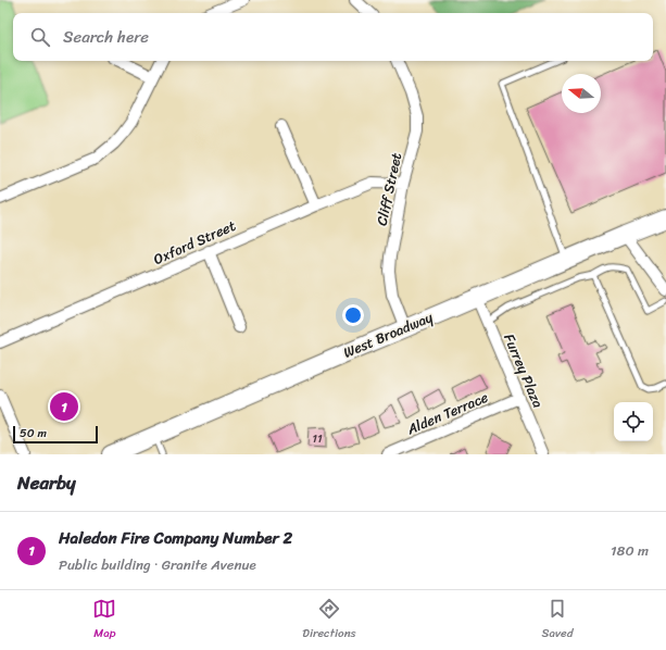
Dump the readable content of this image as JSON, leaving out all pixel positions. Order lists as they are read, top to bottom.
{
  "streets": {
    "main road": ["West Broadway"],
    "street": [
      "Cliff Street",
      "Oxford Street",
      "Furrey Plaza",
      "Alden Terrace"
    ]
  },
  "crossings": [
    ["Cliff Street", "Oxford Street"],
    ["Cliff Street", "West Broadway"],
    ["West Broadway", "Furrey Plaza"],
    ["Furrey Plaza", "Alden Terrace"]
  ],
  "house_numbers": ["11"],
  "scale_bar": "50 m",
  "north": "left",
  "page": {
    "search": "Search here",
    "pins": "1",
    "scale": "50 m",
    "heading": "Nearby",
    "list": [
      {
        "mark": "1",
        "name": "Haledon Fire Company Number 2",
        "note": "Public building · Granite Avenue",
        "value": "180 m"
      }
    ],
    "nav": ["Map", "Directions", "Saved"]
  }
}
